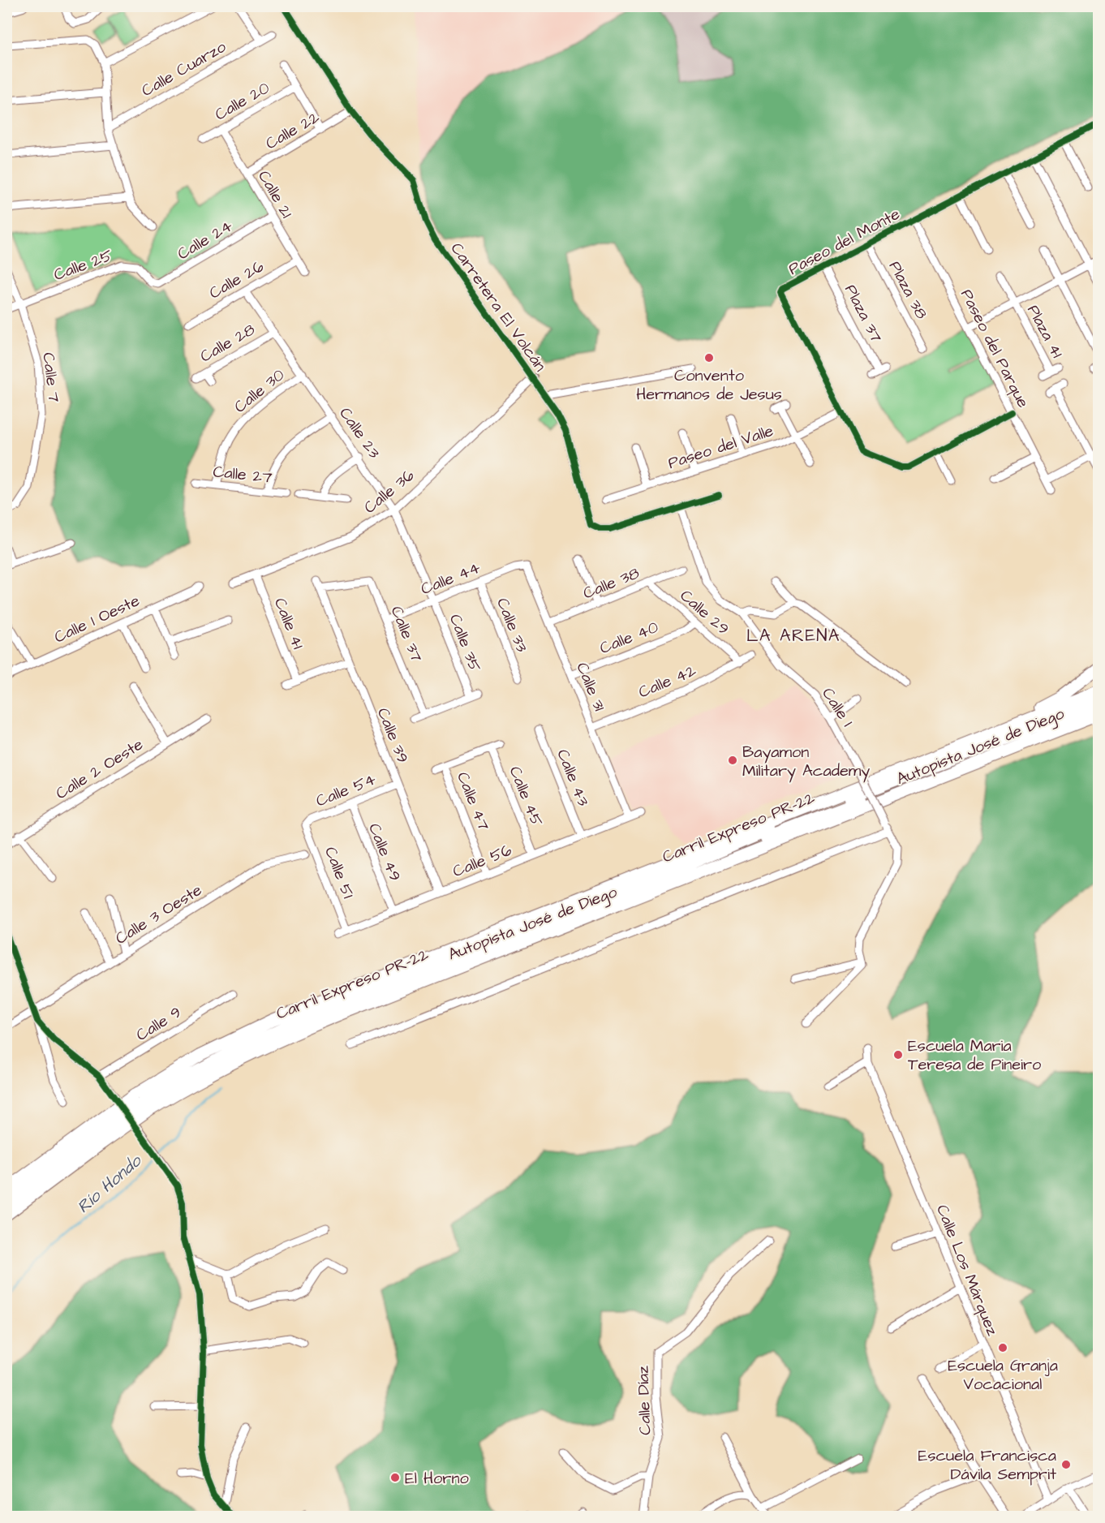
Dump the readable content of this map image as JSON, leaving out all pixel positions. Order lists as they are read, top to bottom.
{
  "streets": {
    "highway": ["Autopista José de Diego", "Carril Expreso PR-22"],
    "street": [
      "Calle Cuarzo",
      "Calle 20",
      "Calle 22",
      "Calle 21",
      "Calle 24",
      "Paseo del Monte",
      "Calle 25",
      "Calle 26",
      "Plaza 38",
      "Carretera El Volcán",
      "Plaza 37",
      "Plaza 41",
      "Calle 28",
      "Paseo del Parque",
      "Calle 7",
      "Calle 30",
      "Calle 23",
      "Paseo del Valle",
      "Calle 27",
      "Calle 36",
      "Calle 44",
      "Calle 38",
      "Calle 29",
      "Calle 1 Oeste",
      "Calle 41",
      "Calle 33",
      "Calle 37",
      "Calle 40",
      "Calle 35",
      "Calle 42",
      "Calle 31",
      "Calle 1",
      "Calle 39",
      "Calle 2 Oeste",
      "Calle 43",
      "Calle 54",
      "Calle 45",
      "Calle 47",
      "Calle 49",
      "Calle 56",
      "Calle 51",
      "Calle 3 Oeste",
      "Calle 9",
      "Calle Los Márquez",
      "Calle Díaz"
    ]
  },
  "crossings": [
    ["Calle 20", "Calle 21"],
    ["Calle 22", "Calle 21"],
    ["Calle 22", "Carretera El Volcán"],
    ["Calle 21", "Calle 24"],
    ["Calle 21", "Calle 26"],
    ["Calle 24", "Calle 25"],
    ["Paseo del Monte", "Plaza 38"],
    ["Paseo del Monte", "Plaza 37"],
    ["Paseo del Monte", "Paseo del Parque"],
    ["Paseo del Monte", "Paseo del Valle"],
    ["Calle 25", "Calle 7"],
    ["Calle 26", "Calle 23"],
    ["Carretera El Volcán", "Calle 36"],
    ["Calle 28", "Calle 23"],
    ["Calle 30", "Calle 23"],
    ["Calle 30", "Calle 27"],
    ["Calle 23", "Calle 36"],
    ["Calle 23", "Calle 44"],
    ["Calle 23", "Calle 35"],
    ["Calle 36", "Calle 41"],
    ["Calle 44", "Calle 33"],
    ["Calle 44", "Calle 37"],
    ["Calle 44", "Calle 35"],
    ["Calle 44", "Calle 31"],
    ["Calle 38", "Calle 29"],
    ["Calle 38", "Calle 31"],
    ["Calle 29", "Calle 40"],
    ["Calle 29", "Calle 42"],
    ["Calle 37", "Calle 39"],
    ["Calle 40", "Calle 31"],
    ["Calle 42", "Calle 31"],
    ["Calle 31", "Calle 56"],
    ["Calle 39", "Calle 54"],
    ["Calle 39", "Calle 56"],
    ["Autopista José de Diego", "Carril Expreso PR-22"],
    ["Calle 43", "Calle 56"],
    ["Calle 54", "Calle 49"],
    ["Calle 54", "Calle 51"],
    ["Calle 45", "Calle 56"],
    ["Calle 47", "Calle 56"],
    ["Calle 49", "Calle 56"],
    ["Calle 56", "Calle 51"]
  ],
  "districts": ["LA ARENA"],
  "water": ["Río Hondo"],
  "places": [
    "Convento Hermanos de Jesus",
    "Bayamon Military Academy",
    "Escuela Maria Teresa de Pineiro",
    "Escuela Granja Vocacional",
    "Escuela Francisca Dávila Semprit",
    "El Horno"
  ]
}
